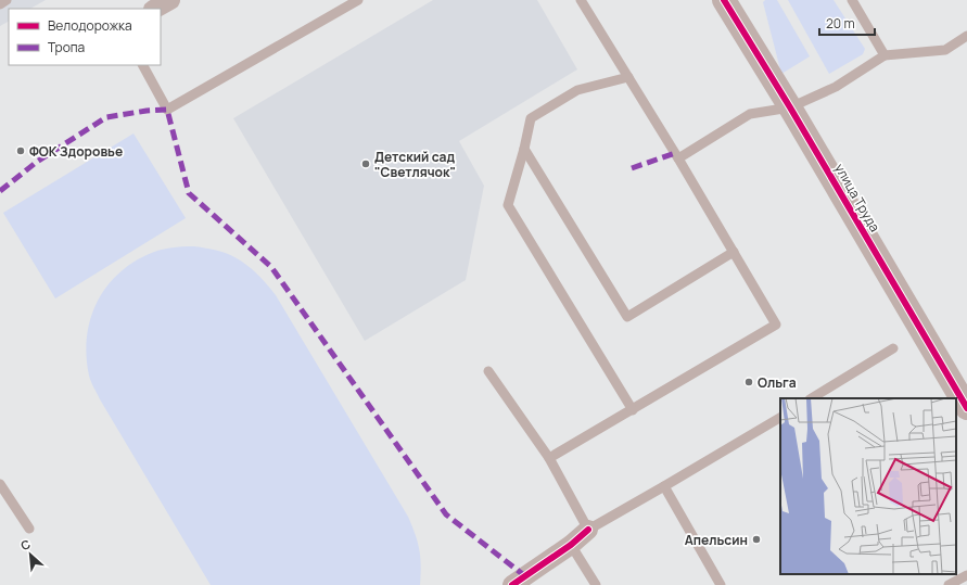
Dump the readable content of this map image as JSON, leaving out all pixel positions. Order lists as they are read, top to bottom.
{
  "streets": {
    "street": ["улица Труда"]
  },
  "places": [
    "ФОК Здоровье",
    "Детский сад \"Светлячок\"",
    "Ольга",
    "Апельсин"
  ],
  "legend": ["Велодорожка", "Тропа"],
  "scale_bar": "20 m",
  "north": "top left"
}
